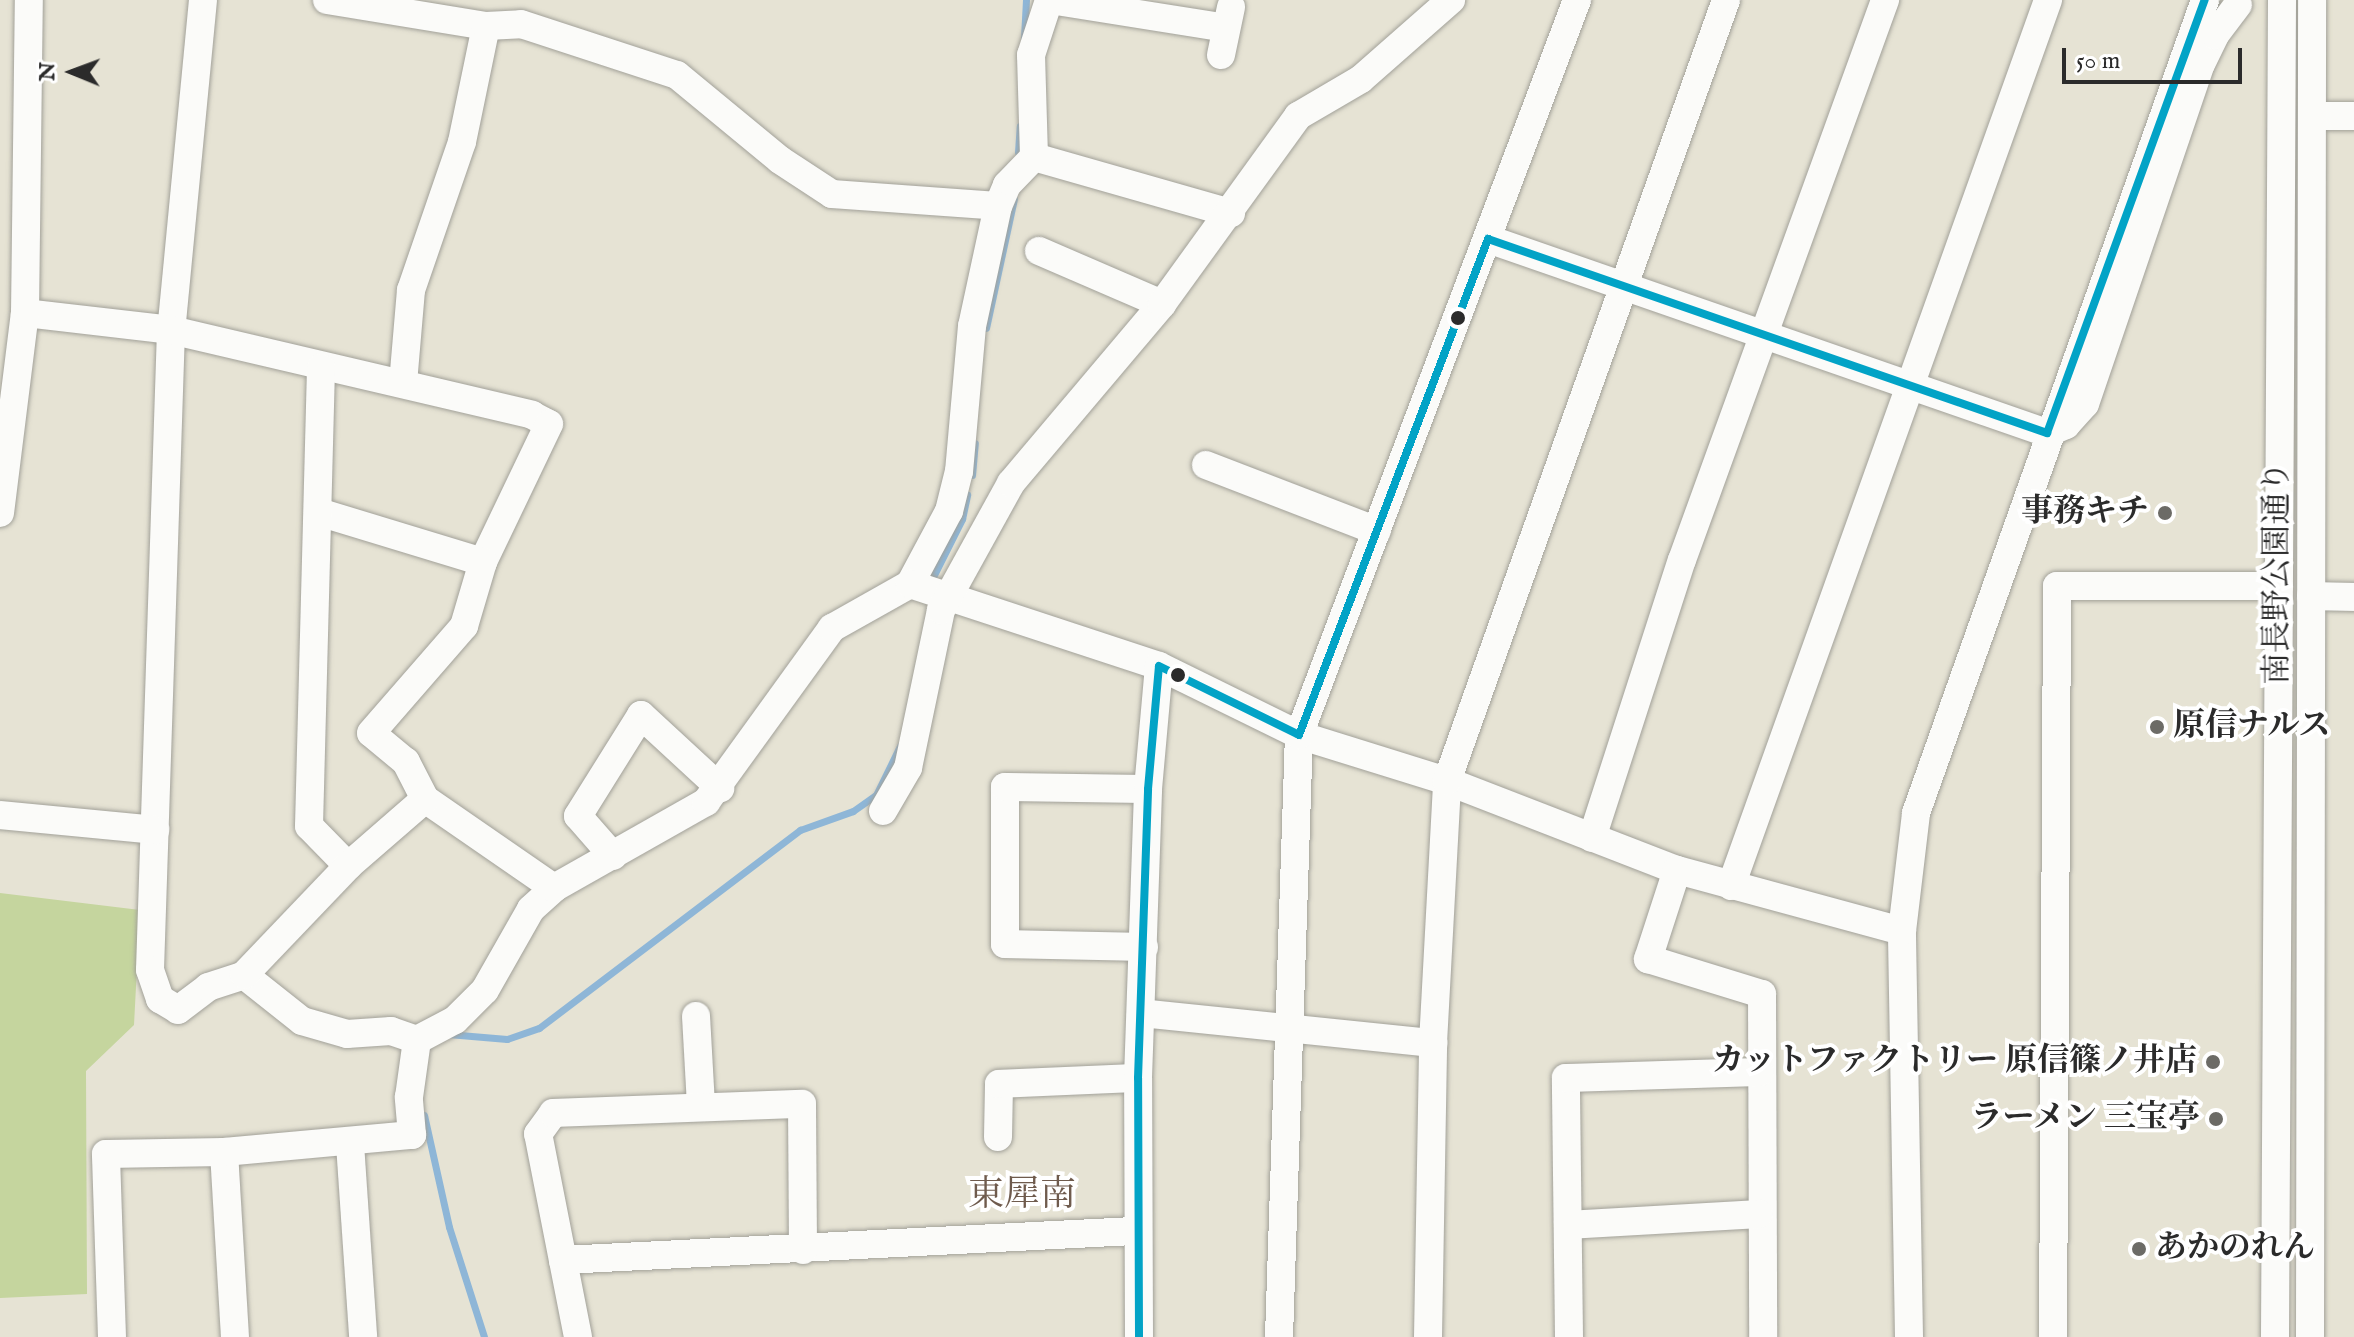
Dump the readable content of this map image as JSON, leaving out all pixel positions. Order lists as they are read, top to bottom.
{
  "streets": {
    "street": ["南長野公園通り"]
  },
  "districts": ["東犀南"],
  "places": [
    "事務キチ",
    "原信ナルス",
    "カットファクトリー 原信篠ノ井店",
    "ラーメン 三宝亭",
    "あかのれん"
  ],
  "scale_bar": "50 m",
  "north": "left"
}
